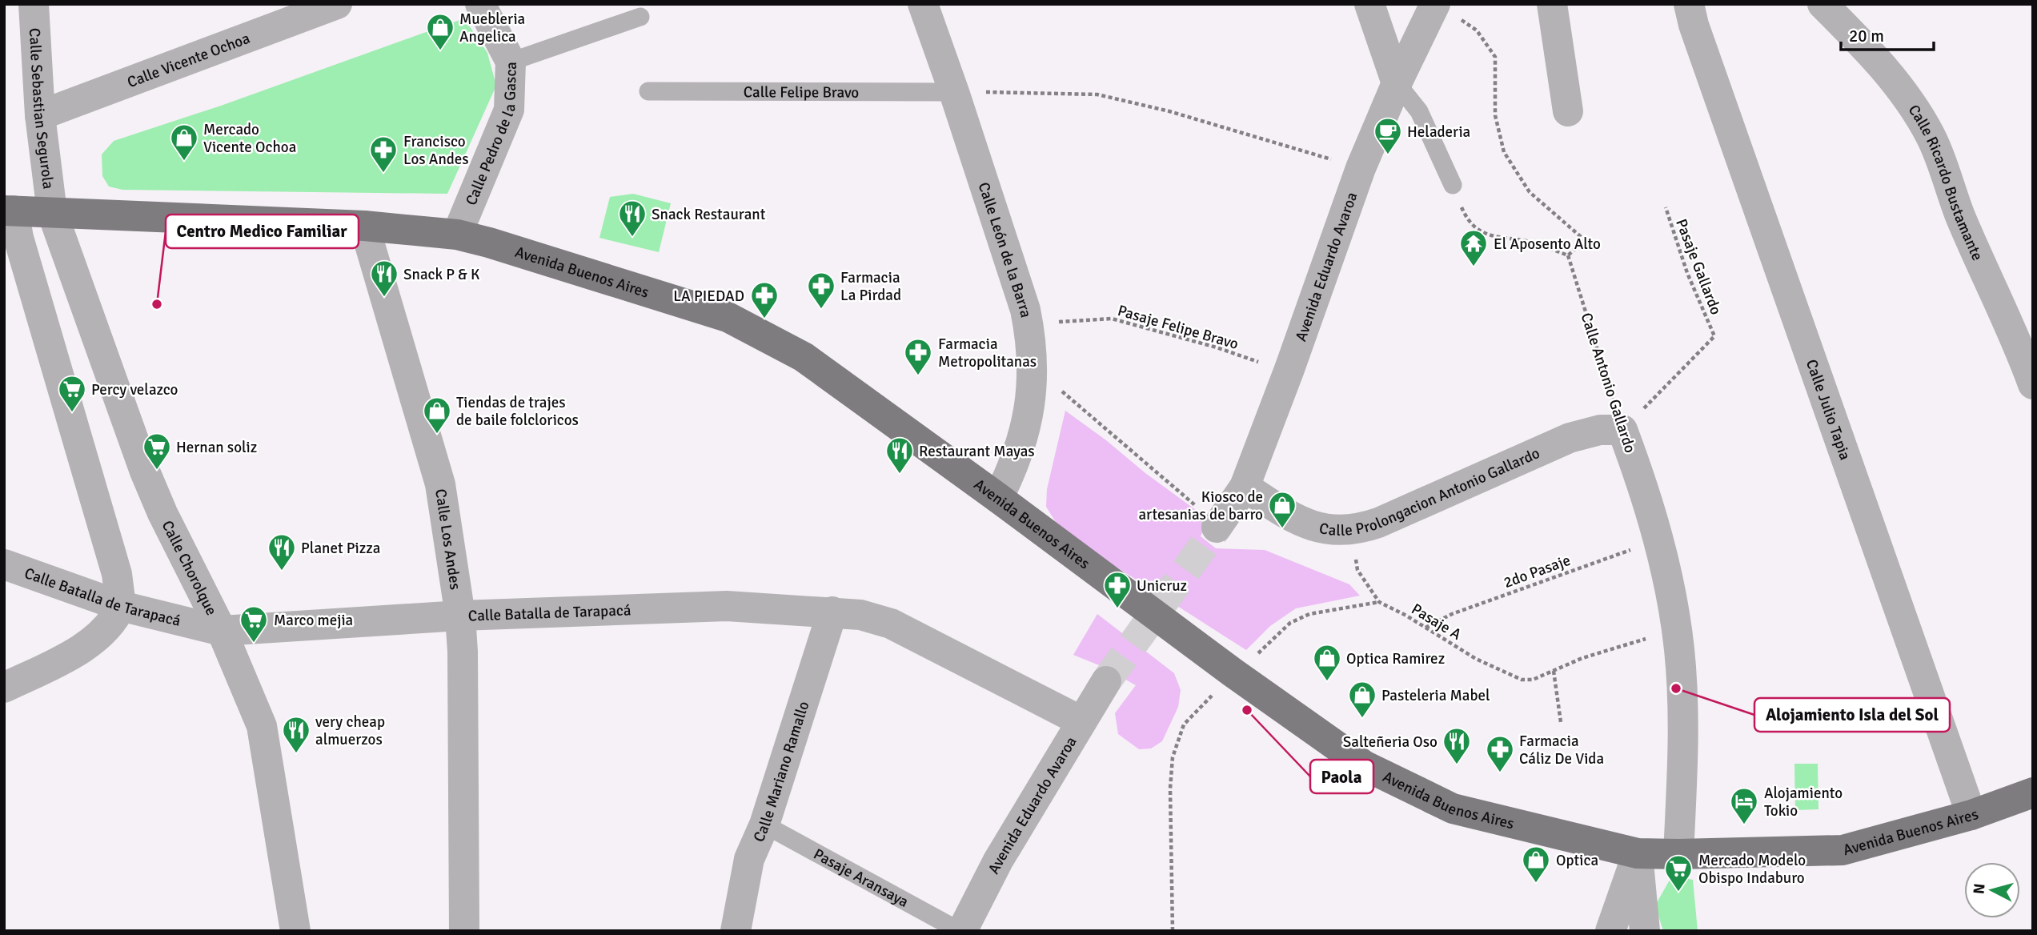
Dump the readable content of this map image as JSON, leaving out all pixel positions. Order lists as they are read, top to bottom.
{
  "streets": {
    "main road": ["Avenida Buenos Aires"],
    "street": [
      "Calle Vicente Ochoa",
      "Calle Sebastian Segurola",
      "Calle Pedro de la Gasca",
      "Calle Ricardo Bustamante",
      "Calle León de la Barra",
      "Avenida Eduardo Avaroa",
      "Calle Antonio Gallardo",
      "Calle Julio Tapia",
      "Calle Prolongacion Antonio Gallardo",
      "Calle Los Andes",
      "Calle Chorolque",
      "Calle Batalla de Tarapacá",
      "Calle Mariano Ramallo"
    ],
    "lane": ["Calle Felipe Bravo", "Pasaje Aransaya"],
    "path": [
      "Pasaje Gallardo",
      "Pasaje Felipe Bravo",
      "2do Pasaje",
      "Pasaje A"
    ]
  },
  "crossings": [
    ["Calle Vicente Ochoa", "Calle Sebastian Segurola"],
    ["Calle Felipe Bravo", "Calle León de la Barra"],
    ["Calle Sebastian Segurola", "Avenida Buenos Aires"],
    ["Calle Sebastian Segurola", "Calle Chorolque"],
    ["Calle Pedro de la Gasca", "Avenida Buenos Aires"],
    ["Calle León de la Barra", "Avenida Buenos Aires"],
    ["Avenida Eduardo Avaroa", "Pasaje Felipe Bravo"],
    ["Avenida Eduardo Avaroa", "Calle Prolongacion Antonio Gallardo"],
    ["Avenida Eduardo Avaroa", "Calle Batalla de Tarapacá"],
    ["Avenida Eduardo Avaroa", "Pasaje Aransaya"],
    ["Pasaje Gallardo", "Calle Antonio Gallardo"],
    ["Pasaje Gallardo", "Calle Prolongacion Antonio Gallardo"],
    ["Avenida Buenos Aires", "Calle Antonio Gallardo"],
    ["Avenida Buenos Aires", "Calle Julio Tapia"],
    ["Avenida Buenos Aires", "Calle Los Andes"],
    ["Avenida Buenos Aires", "Calle Chorolque"],
    ["Calle Antonio Gallardo", "Calle Prolongacion Antonio Gallardo"],
    ["Calle Antonio Gallardo", "2do Pasaje"],
    ["Calle Antonio Gallardo", "Pasaje A"],
    ["Calle Prolongacion Antonio Gallardo", "Pasaje A"],
    ["Calle Los Andes", "Calle Batalla de Tarapacá"],
    ["Calle Chorolque", "Calle Batalla de Tarapacá"],
    ["2do Pasaje", "Pasaje A"],
    ["Calle Batalla de Tarapacá", "Calle Mariano Ramallo"],
    ["Calle Mariano Ramallo", "Pasaje Aransaya"]
  ],
  "places": {
    "shop": [
      "Muebleria Angelica",
      "Mercado Vicente Ochoa",
      "Tiendas de trajes de baile folcloricos",
      "Kiosco de artesanias de barro",
      "Optica Ramirez",
      "Pasteleria Mabel",
      "Optica"
    ],
    "cafe": ["Heladeria"],
    "pharmacy": [
      "Francisco Los Andes",
      "Farmacia La Pirdad",
      "LA PIEDAD",
      "Farmacia Metropolitanas",
      "Unicruz",
      "Farmacia Cáliz De Vida"
    ],
    "restaurant": [
      "Snack Restaurant",
      "Snack P & K",
      "Restaurant Mayas",
      "Planet Pizza",
      "very cheap almuerzos",
      "Salteñeria Oso"
    ],
    "temple": ["El Aposento Alto"],
    "other": ["Centro Medico Familiar", "Alojamiento Isla del Sol", "Paola"],
    "supermarket": [
      "Percy velazco",
      "Hernan soliz",
      "Marco mejia",
      "Mercado Modelo Obispo Indaburo"
    ],
    "hotel": ["Alojamiento Tokio"]
  },
  "scale_bar": "20 m",
  "north": "left"
}
